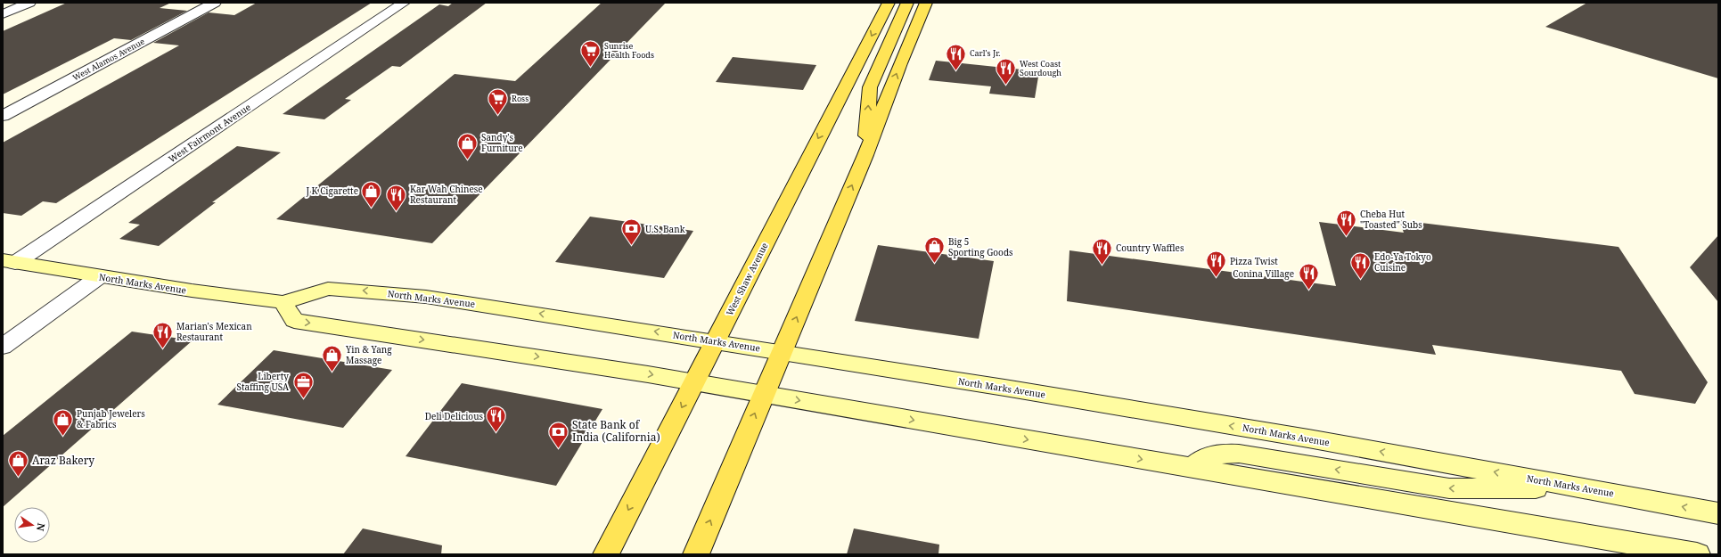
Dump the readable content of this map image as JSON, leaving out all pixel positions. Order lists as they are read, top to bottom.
{
  "streets": {
    "main road": ["West Shaw Avenue", "North Marks Avenue"],
    "street": ["West Alamos Avenue", "West Fairmont Avenue"]
  },
  "crossings": [
    ["West Fairmont Avenue", "North Marks Avenue"],
    ["West Shaw Avenue", "North Marks Avenue"]
  ],
  "places": {
    "supermarket": ["Sunrise Health Foods", "Ross"],
    "restaurant": [
      "Carl's Jr.",
      "West Coast Sourdough",
      "Kar Wah Chinese Restaurant",
      "Cheba Hut \"Toasted\" Subs",
      "Country Waffles",
      "Pizza Twist",
      "Edo-Ya Tokyo Cuisine",
      "Conina Village",
      "Marian's Mexican Restaurant",
      "Deli Delicious"
    ],
    "shop": [
      "Sandy's Furniture",
      "J K Cigarette",
      "Big 5 Sporting Goods",
      "Yin & Yang Massage",
      "Punjab Jewelers & Fabrics",
      "Araz Bakery"
    ],
    "bank": ["U.S. Bank", "State Bank of India (California)"],
    "office": ["Liberty Staffing USA"]
  },
  "north": "right"
}
